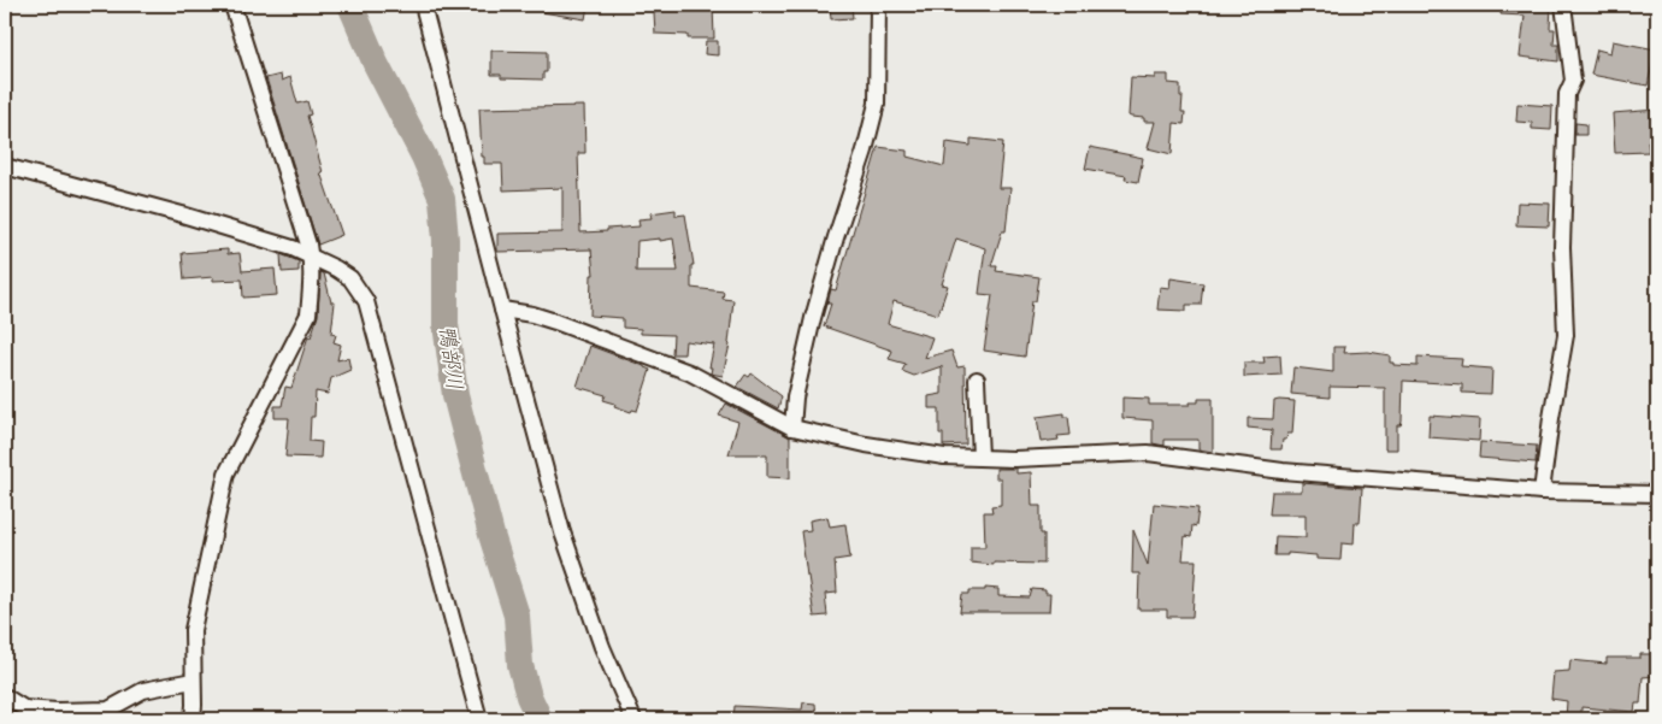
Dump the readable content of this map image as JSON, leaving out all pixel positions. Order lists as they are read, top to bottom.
{
  "water": ["鴨部川"]
}
